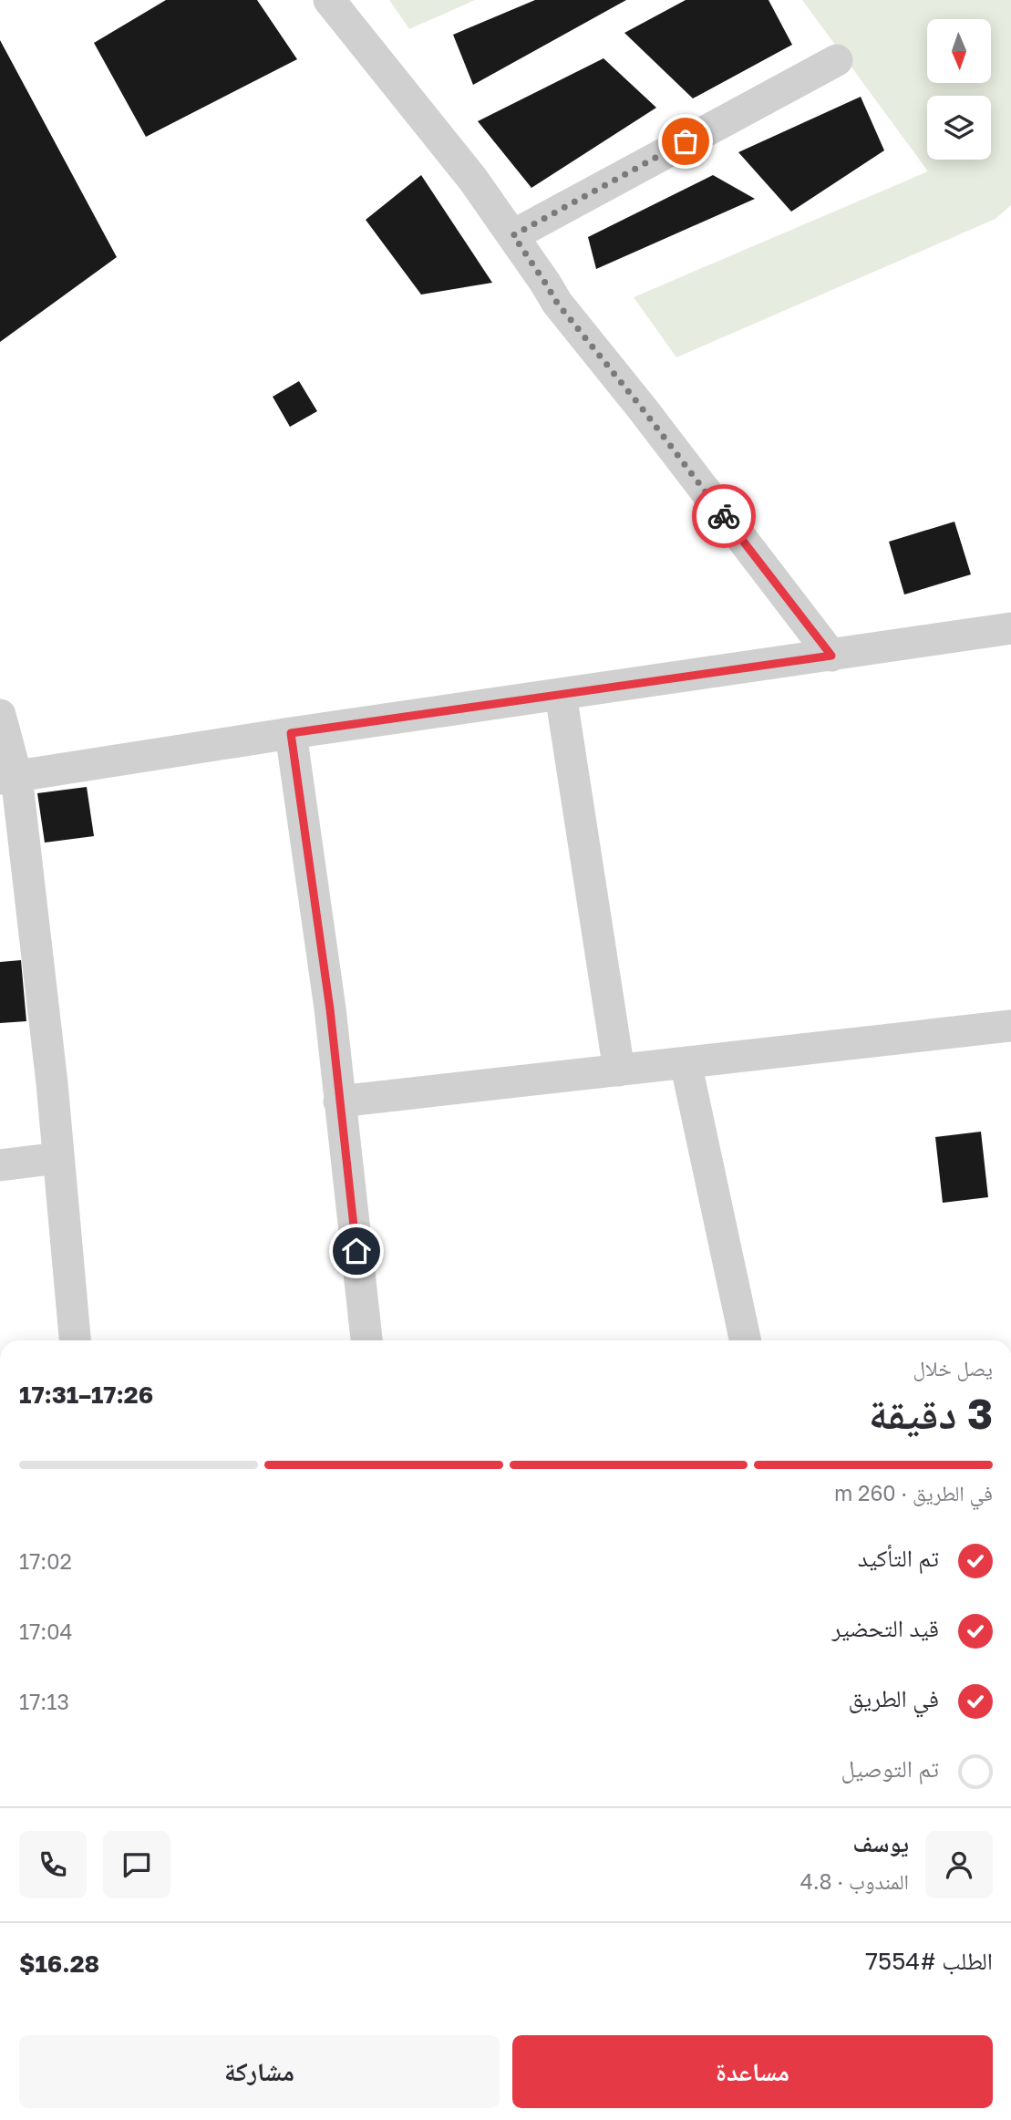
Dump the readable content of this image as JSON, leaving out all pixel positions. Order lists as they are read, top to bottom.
{
  "north": "bottom",
  "page": {
    "heading": ["3 دقيقة", "يصل خلال", "17:26–17:31"],
    "panel": [
      "يوسف",
      "المندوب · 4.8",
      "الطلب #7554",
      "$16.28"
    ],
    "bar": "في الطريق · 260 m",
    "list": [
      ["تم التأكيد", "17:02"],
      ["قيد التحضير", "17:04"],
      ["في الطريق", "17:13"],
      "تم التوصيل"
    ],
    "buttons": ["مساعدة", "مشاركة"]
  }
}
